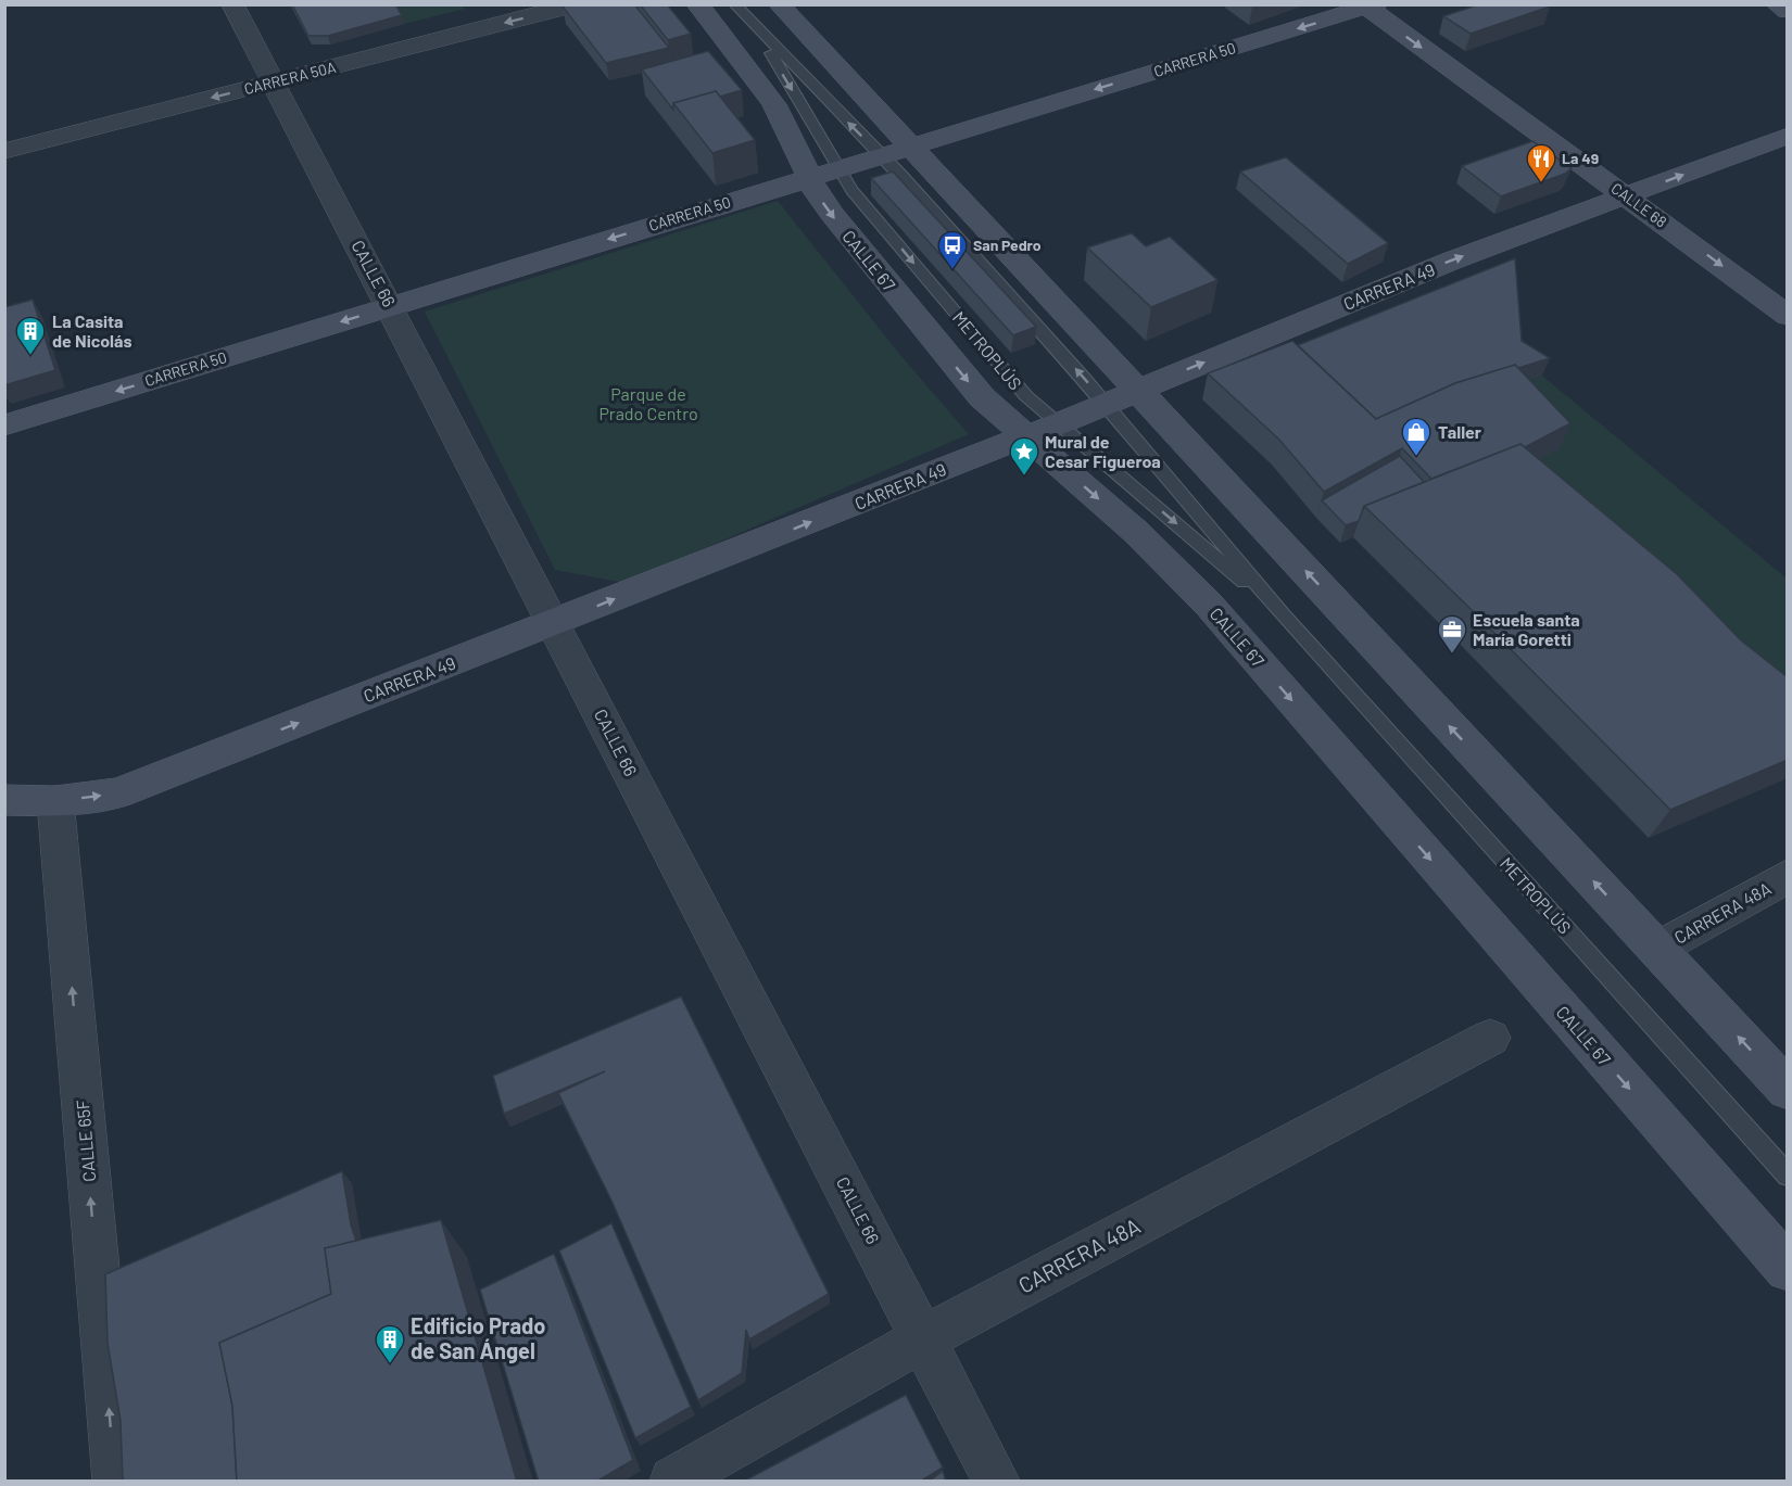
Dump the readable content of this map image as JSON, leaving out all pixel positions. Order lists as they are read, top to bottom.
{
  "streets": {
    "street": [
      "CARRERA 50",
      "CARRERA 50A",
      "CALLE 68",
      "CALLE 67",
      "CALLE 66",
      "CARRERA 49",
      "CARRERA 48A",
      "CALLE 65F"
    ],
    "lane": ["METROPLÚS"]
  },
  "crossings": [
    ["CARRERA 50", "CALLE 68"],
    ["CARRERA 50", "CALLE 67"],
    ["CARRERA 50", "CALLE 66"],
    ["CARRERA 50", "METROPLÚS"],
    ["CARRERA 50A", "CALLE 66"],
    ["CALLE 68", "CARRERA 49"],
    ["CALLE 67", "CARRERA 49"],
    ["CALLE 67", "METROPLÚS"],
    ["CALLE 66", "CARRERA 49"],
    ["CALLE 66", "CARRERA 48A"],
    ["CARRERA 49", "METROPLÚS"],
    ["CARRERA 49", "CALLE 65F"]
  ],
  "one_way": [
    "CARRERA 50",
    "CARRERA 50A",
    "CALLE 68",
    "CARRERA 49",
    "CALLE 65F"
  ],
  "parks": ["Parque de Prado Centro"],
  "places": {
    "restaurant": ["La 49"],
    "bus stop": ["San Pedro"],
    "building": ["La Casita de Nicolás", "Edificio Prado de San Ángel"],
    "shop": ["Taller"],
    "place": ["Mural de Cesar Figueroa"],
    "office": ["Escuela santa María Goretti"]
  }
}
